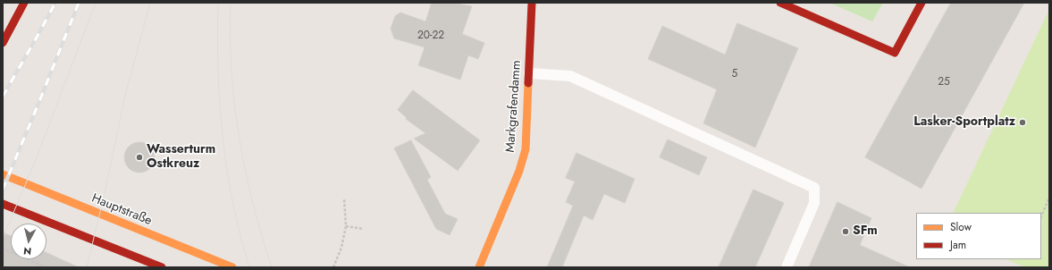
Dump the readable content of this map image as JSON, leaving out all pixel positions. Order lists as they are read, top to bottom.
{
  "streets": {
    "main road": ["Markgrafendamm", "Hauptstraße"]
  },
  "places": ["Lasker-Sportplatz", "Wasserturm Ostkreuz", "SFm"],
  "house_numbers": ["20-22", "5", "25"],
  "legend": ["Slow", "Jam"],
  "north": "bottom"
}
